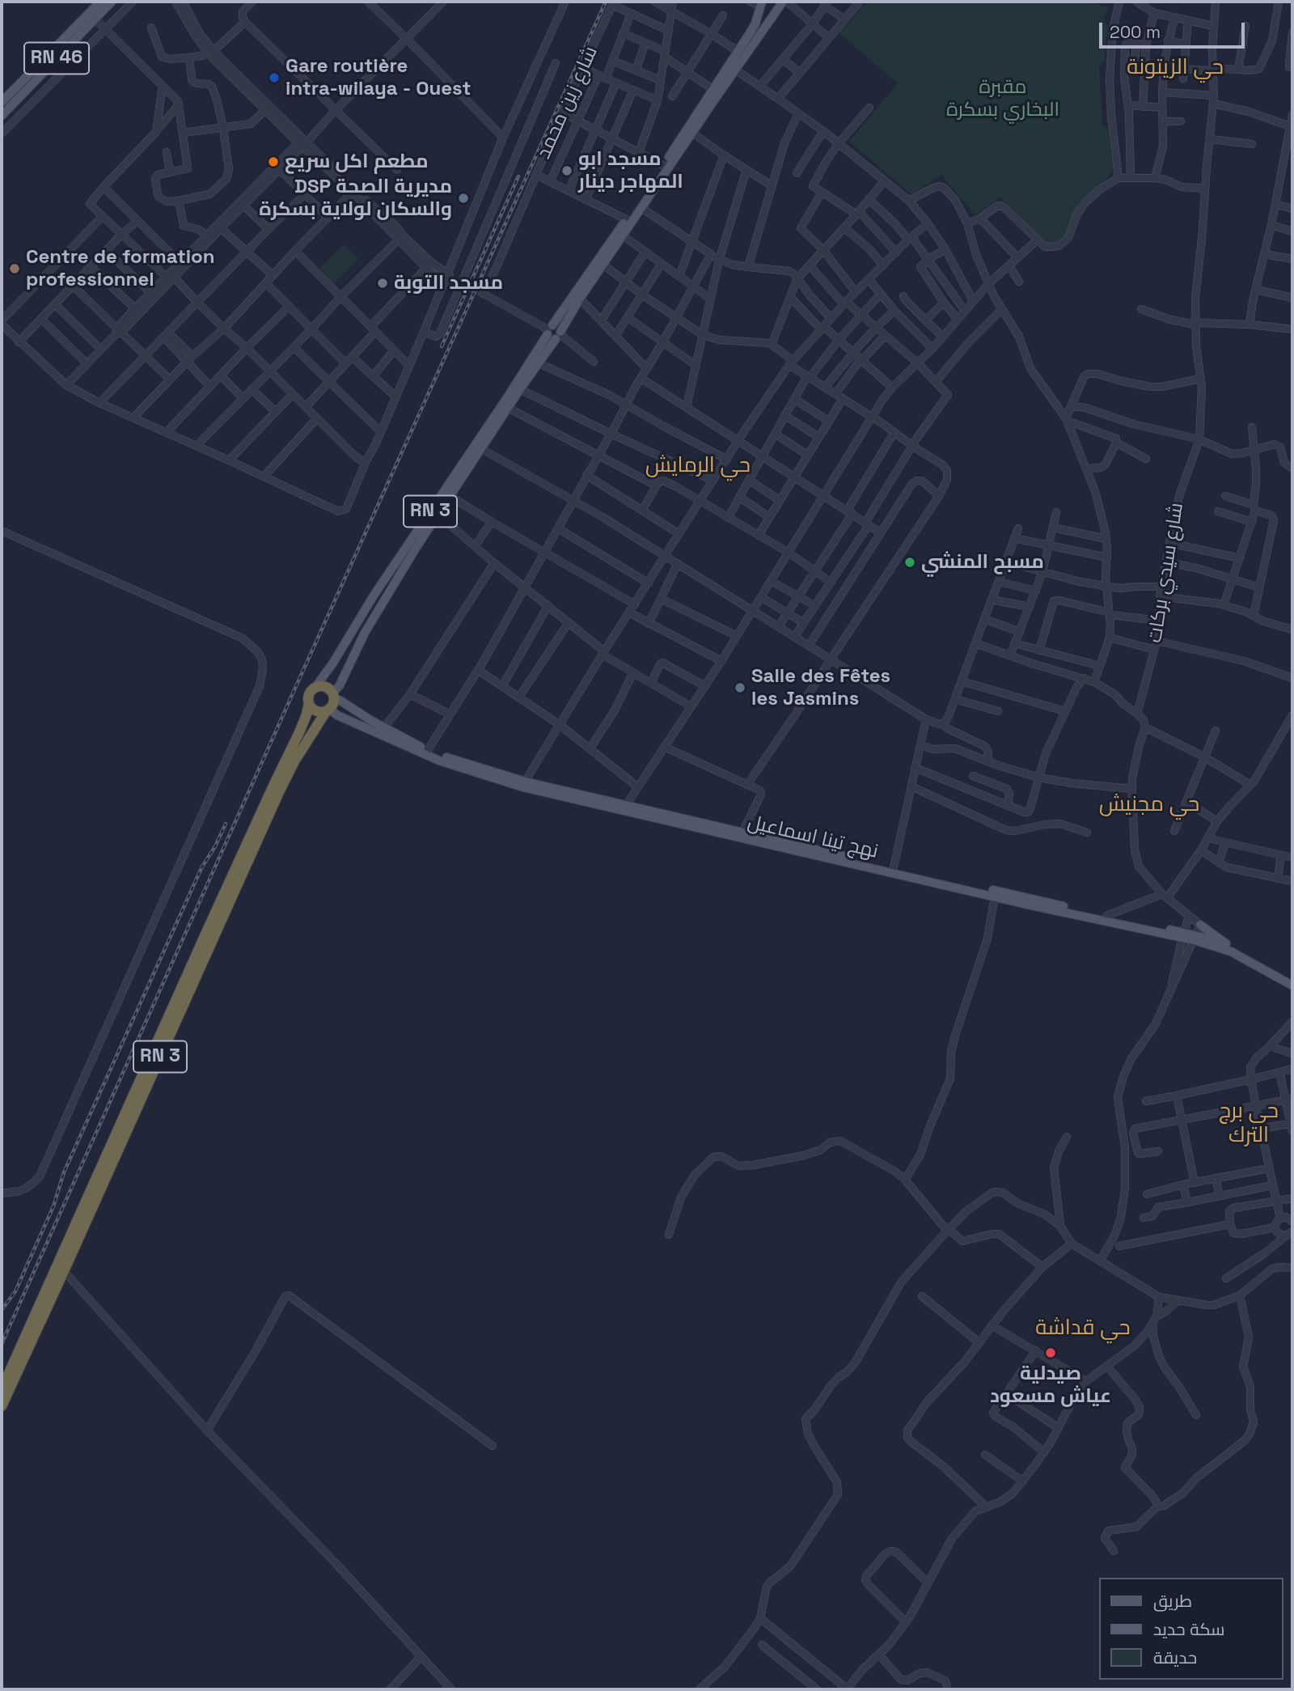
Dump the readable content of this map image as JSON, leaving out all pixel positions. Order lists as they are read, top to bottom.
{
  "streets": {
    "highway": ["RN 3"],
    "main road": ["RN 46", "نهج تينا اسماعيل"],
    "street": ["شارع زين محمد", "شارع سيدي بركات"]
  },
  "crossings": [
    ["شارع زين محمد", "RN 3"],
    ["RN 3", "نهج تينا اسماعيل"]
  ],
  "districts": [
    "حي الزيتونة",
    "حي الرمايش",
    "حي مجنيش",
    "حي برج الترك",
    "حي قداشة"
  ],
  "parks": ["مقبرة البخاري بسكرة"],
  "places": [
    "Gare routière intra-wilaya - Ouest",
    "مطعم اكل سريع",
    "مسجد ابو المهاجر دينار",
    "DSP مديرية الصحة والسكان لولاية بسكرة",
    "Centre de formation professionnel",
    "مسجد التوبة",
    "مسبح المنشي",
    "Salle des Fêtes les Jasmins",
    "صيدلية عياش مسعود"
  ],
  "legend": ["طريق", "سكة حديد", "حديقة"],
  "scale_bar": "200 m"
}
